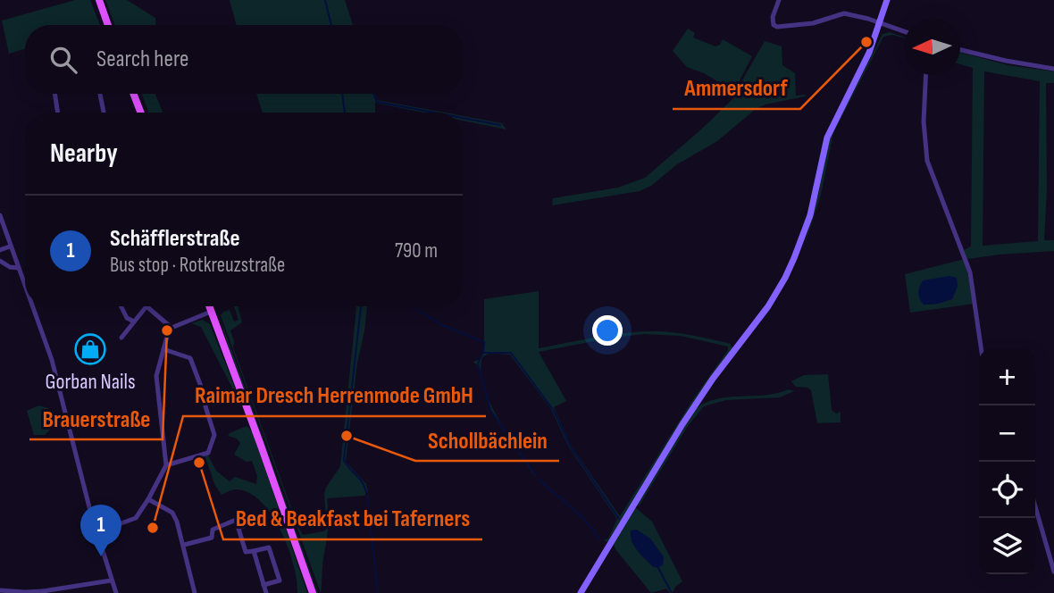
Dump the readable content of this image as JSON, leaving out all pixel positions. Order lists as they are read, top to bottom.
{
  "places": {
    "other": [
      "Ammersdorf",
      "Brauerstraße",
      "Schollbächlein",
      "Bed & Beakfast bei Taferners",
      "Raimar Dresch Herrenmode GmbH"
    ],
    "shop": ["Gorban Nails"]
  },
  "north": "left",
  "page": {
    "search": "Search here",
    "heading": "Nearby",
    "list": [
      {
        "mark": "1",
        "name": "Schäfflerstraße",
        "note": "Bus stop · Rotkreuzstraße",
        "value": "790 m"
      }
    ],
    "map_buttons": ["+", "−"],
    "pins": "1"
  }
}
